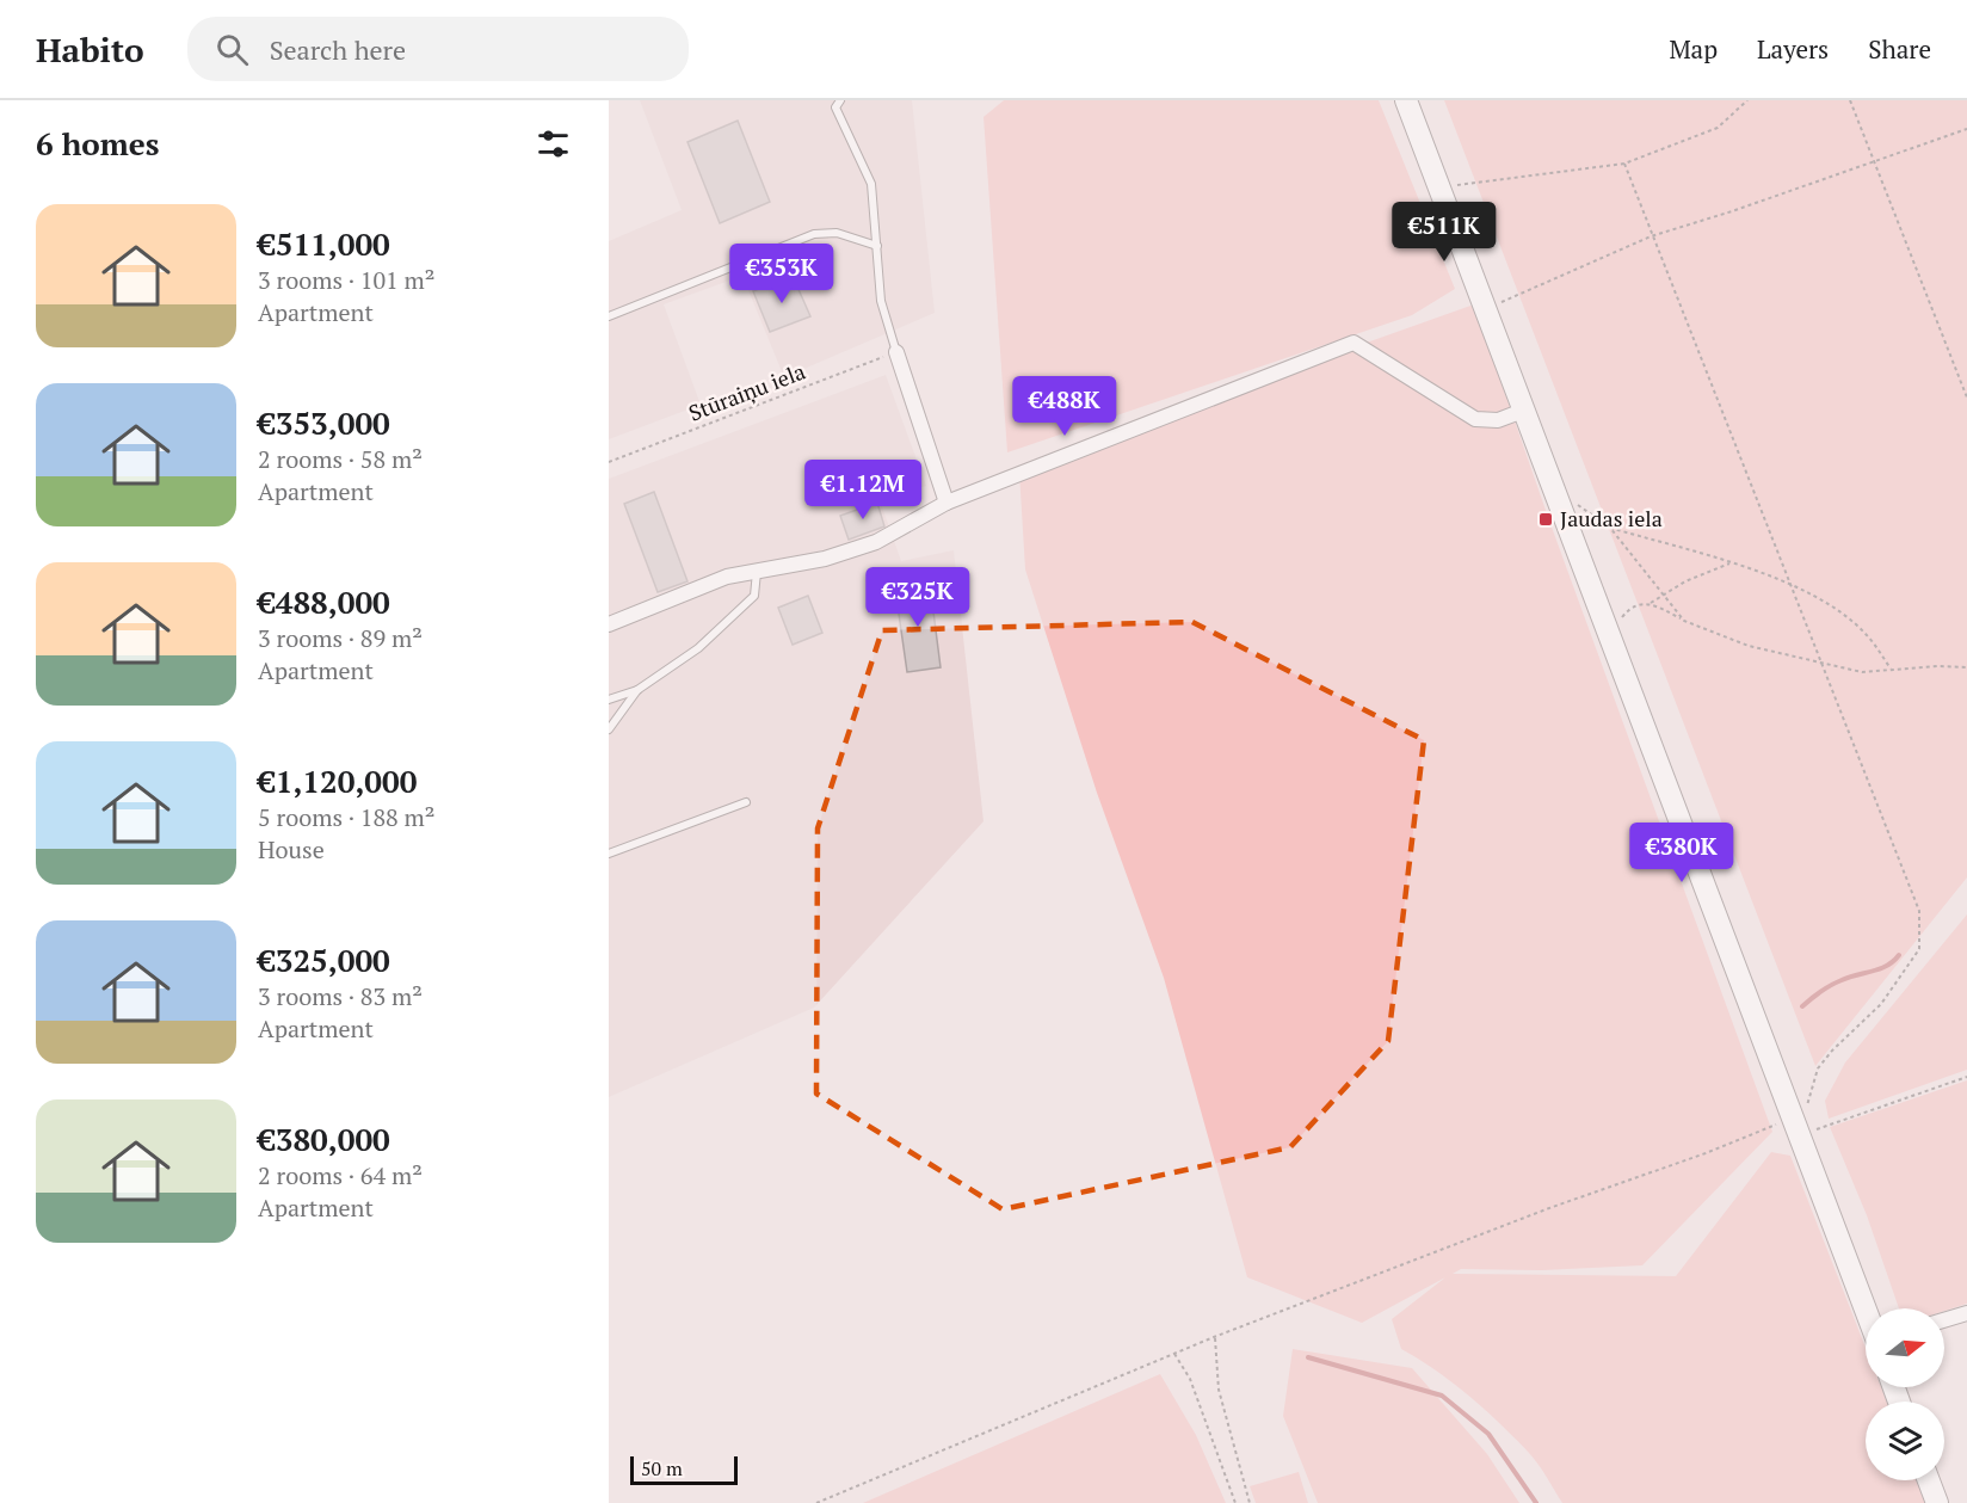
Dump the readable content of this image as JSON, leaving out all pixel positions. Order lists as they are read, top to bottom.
{
  "streets": {
    "path": ["Stūraiņu iela"]
  },
  "places": {
    "transit": ["Jaudas iela"]
  },
  "scale_bar": "50 m",
  "north": "right",
  "page": {
    "header": "Habito",
    "search": "Search here",
    "nav": ["Map", "Layers", "Share"],
    "heading": "6 homes",
    "list": [
      {
        "name": "€511,000",
        "note": "3 rooms · 101 m² · Apartment"
      },
      {
        "name": "€353,000",
        "note": "2 rooms · 58 m² · Apartment"
      },
      {
        "name": "€488,000",
        "note": "3 rooms · 89 m² · Apartment"
      },
      {
        "name": "€1,120,000",
        "note": "5 rooms · 188 m² · House"
      },
      {
        "name": "€325,000",
        "note": "3 rooms · 83 m² · Apartment"
      },
      {
        "name": "€380,000",
        "note": "2 rooms · 64 m² · Apartment"
      }
    ],
    "price": [
      "€511K",
      "€353K",
      "€488K",
      "€1.12M",
      "€325K",
      "€380K"
    ],
    "scale": "50 m"
  }
}
